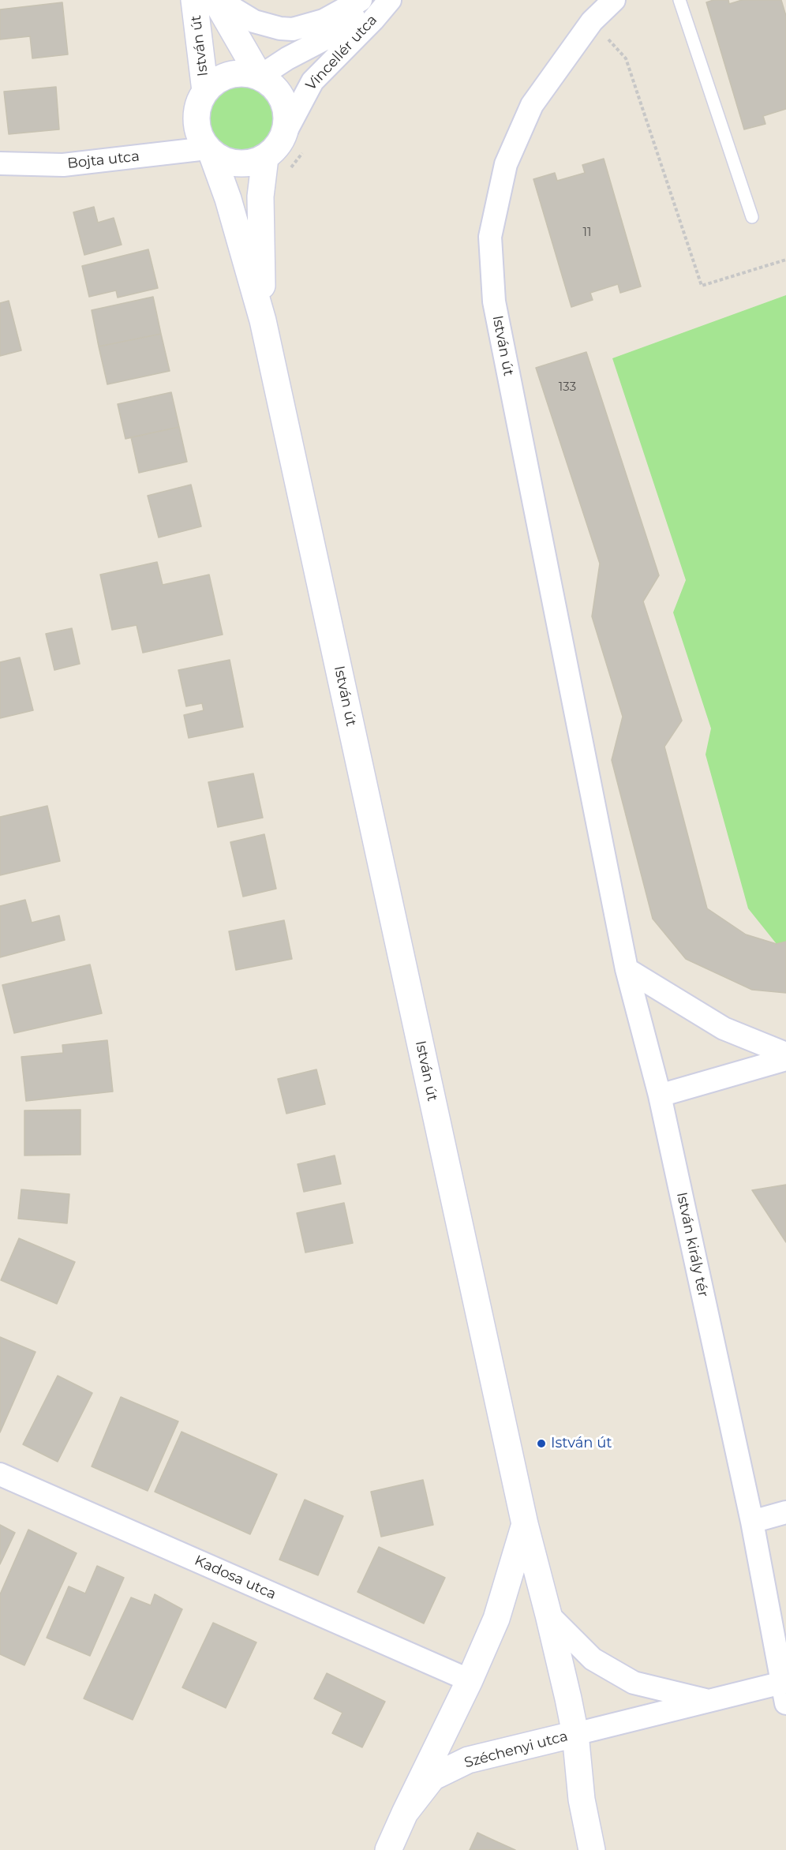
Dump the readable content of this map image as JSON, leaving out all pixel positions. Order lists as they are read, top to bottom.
{
  "streets": {
    "street": [
      "István út",
      "Vincellér utca",
      "Bojta utca",
      "István király tér",
      "Kadosa utca",
      "Széchenyi utca"
    ]
  },
  "crossings": [
    ["István út", "Vincellér utca"],
    ["István út", "Bojta utca"],
    ["István út", "István király tér"],
    ["István út", "Széchenyi utca"],
    ["Vincellér utca", "Bojta utca"]
  ],
  "places": ["István út"],
  "house_numbers": ["11", "133"]
}
